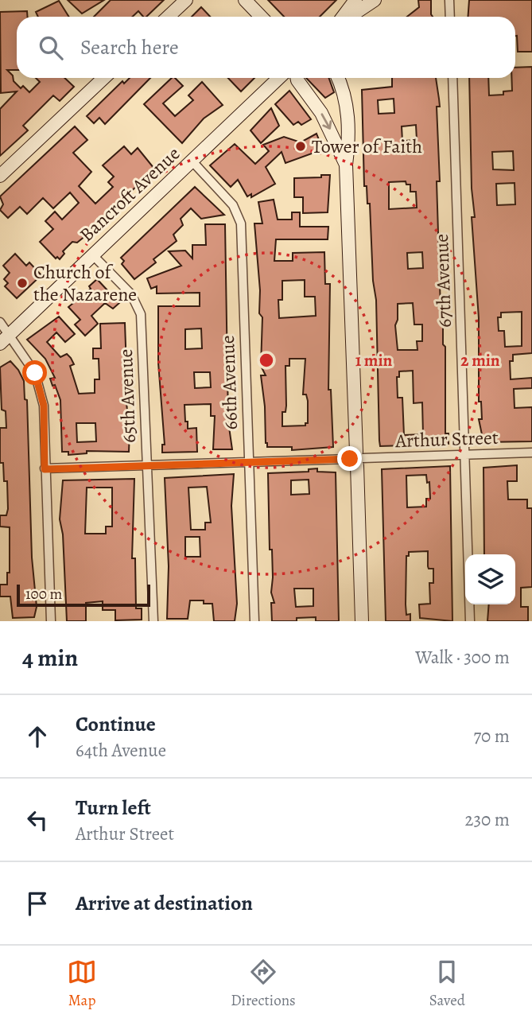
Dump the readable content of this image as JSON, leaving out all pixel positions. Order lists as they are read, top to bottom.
{
  "streets": {
    "street": [
      "Bancroft Avenue",
      "67th Avenue",
      "66th Avenue",
      "65th Avenue",
      "Arthur Street"
    ]
  },
  "crossings": [
    ["Bancroft Avenue", "66th Avenue"],
    ["Bancroft Avenue", "65th Avenue"],
    ["67th Avenue", "Arthur Street"],
    ["66th Avenue", "Arthur Street"],
    ["65th Avenue", "Arthur Street"]
  ],
  "places": ["Tower of Faith", "Church of the Nazarene"],
  "scale_bar": "100 m",
  "page": {
    "search": "Search here",
    "scale": "100 m",
    "heading": ["4 min", "Walk · 300 m"],
    "list": [
      ["Continue", "64th Avenue", "70 m"],
      ["Turn left", "Arthur Street", "230 m"],
      "Arrive at destination"
    ],
    "nav": ["Map", "Directions", "Saved"]
  },
  "rings": ["1 min", "2 min"]
}
